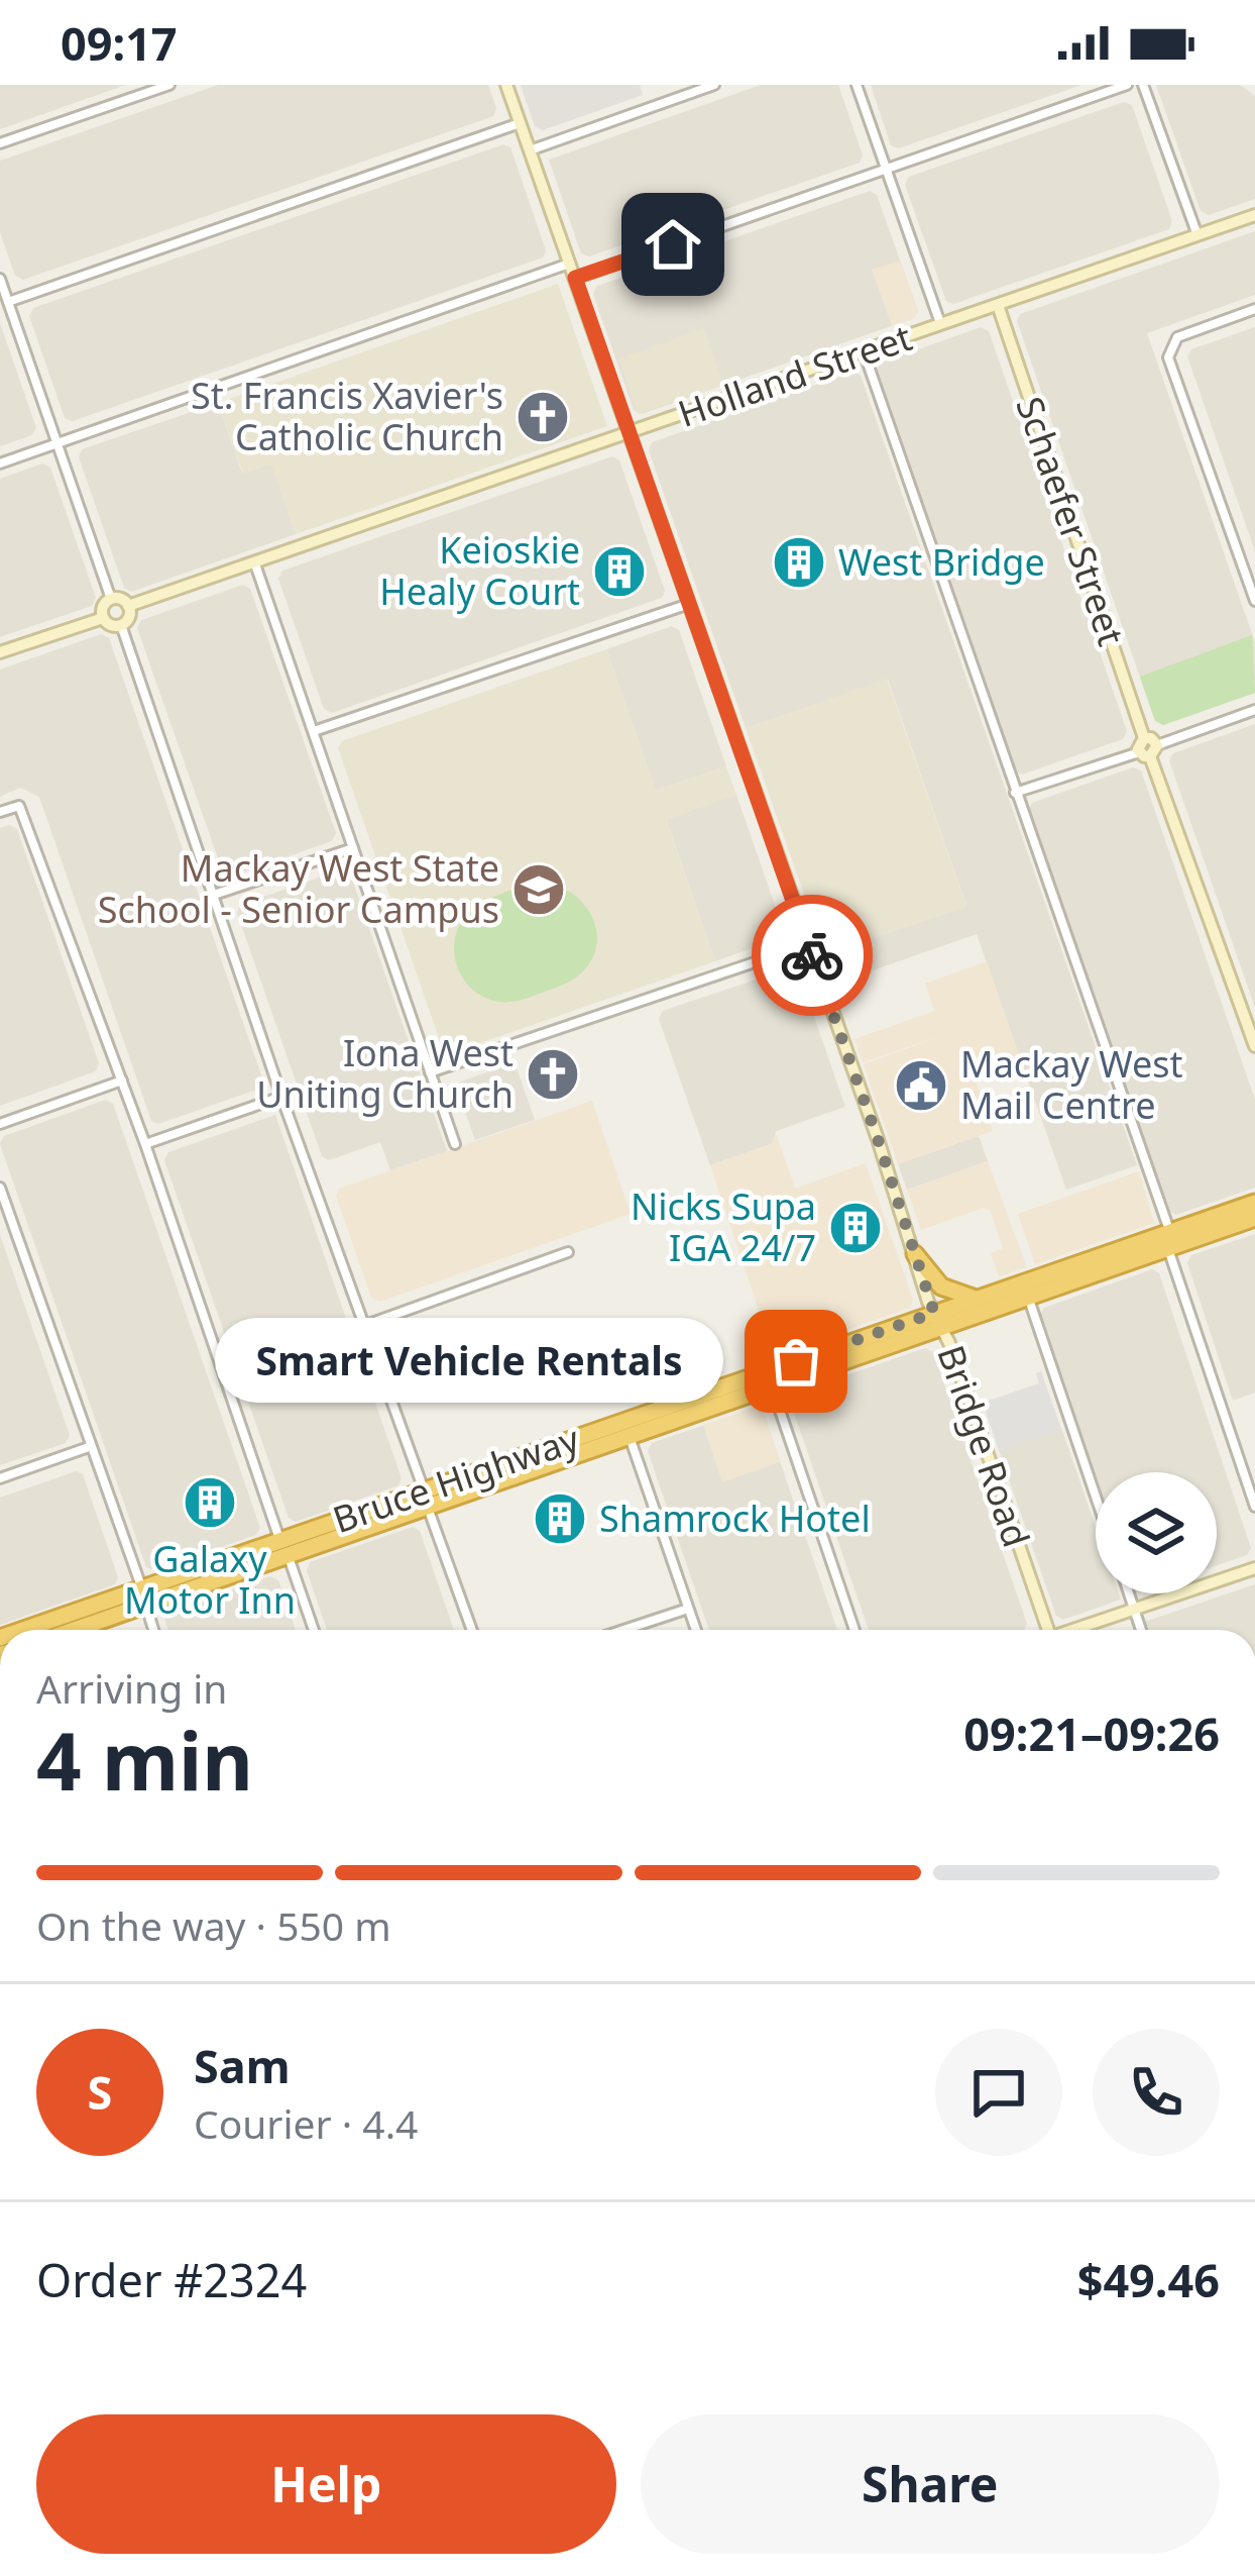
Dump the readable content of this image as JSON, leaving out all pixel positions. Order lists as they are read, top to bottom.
{
  "streets": {
    "highway": ["Bruce Highway"],
    "street": ["Holland Street", "Schaefer Street", "Bridge Road"]
  },
  "crossings": [
    ["Holland Street", "Schaefer Street"],
    ["Holland Street", "Bridge Road"],
    ["Bridge Road", "Bruce Highway"]
  ],
  "places": {
    "church": ["St. Francis Xavier's Catholic Church", "Iona West Uniting Church"],
    "building": [
      "West Bridge",
      "Keioskie Healy Court",
      "Nicks Supa IGA 24/7",
      "Galaxy Motor Inn",
      "Shamrock Hotel"
    ],
    "school or university": ["Mackay West State School - Senior Campus"],
    "public building": ["Mackay West Mail Centre"],
    "other": ["Smart Vehicle Rentals"]
  },
  "page": {
    "status": "09:17",
    "bubble": "Smart Vehicle Rentals",
    "heading": ["4 min", "Arriving in", "09:21–09:26"],
    "panel": [
      "Sam",
      "Courier · 4.4",
      "Order #2324",
      "$49.46"
    ],
    "bar": "On the way · 550 m",
    "round": "S",
    "buttons": ["Help", "Share"]
  }
}
